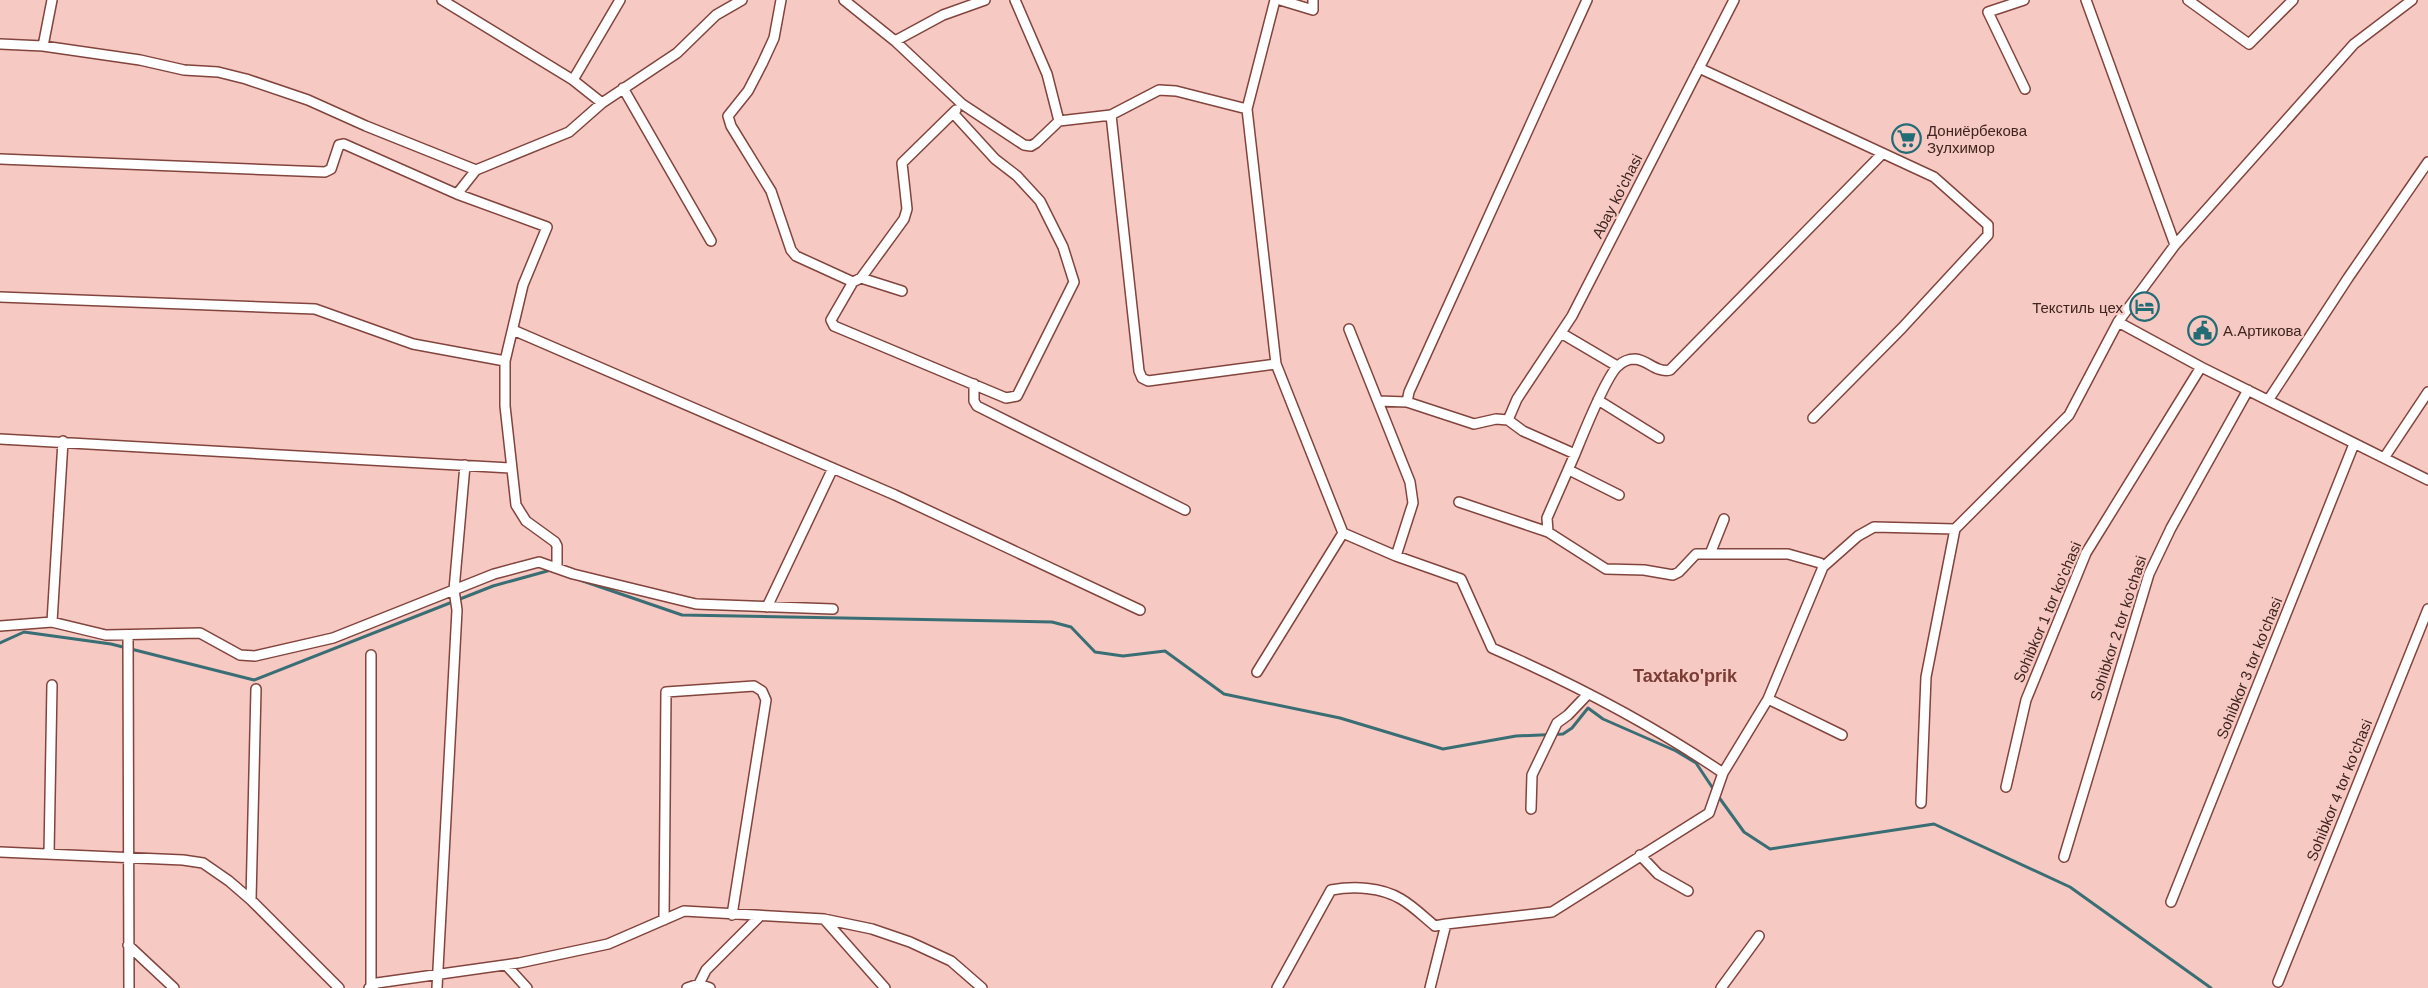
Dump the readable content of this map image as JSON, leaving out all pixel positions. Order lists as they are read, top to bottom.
{
  "streets": {
    "street": [
      "Abay ko'chasi",
      "Sohibkor 1 tor ko'chasi",
      "Sohibkor 2 tor ko'chasi",
      "Sohibkor 3 tor ko'chasi",
      "Sohibkor 4 tor ko'chasi"
    ]
  },
  "districts": ["Taxtako'prik"],
  "places": {
    "supermarket": ["Дониёрбекова Зулхимор"],
    "hotel": ["Текстиль цех"],
    "public building": ["А.Артикова"]
  }
}
